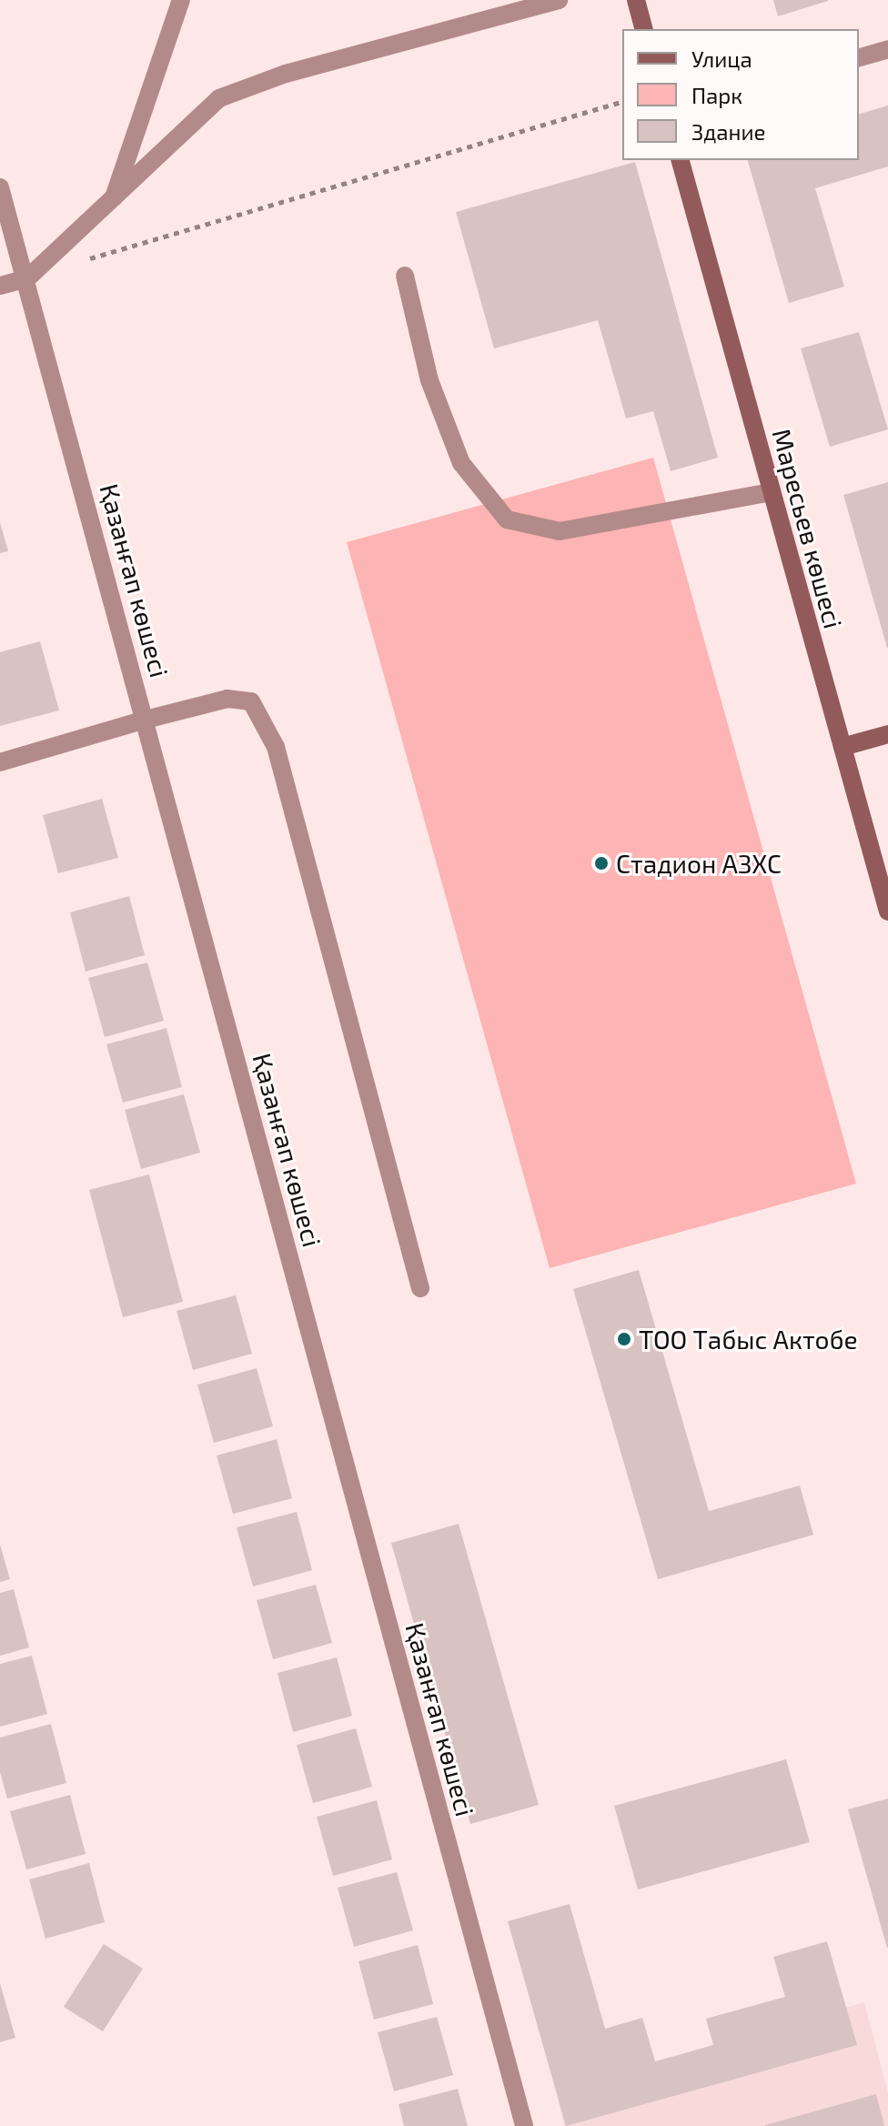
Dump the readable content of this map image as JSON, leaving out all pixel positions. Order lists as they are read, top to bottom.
{
  "streets": {
    "main road": ["Маресьев көшесі"],
    "street": ["Қазанғап көшесі"]
  },
  "places": ["Стадион АЗХС", "ТОО Табыс Актобе"],
  "legend": ["Улица", "Парк", "Здание"]
}
